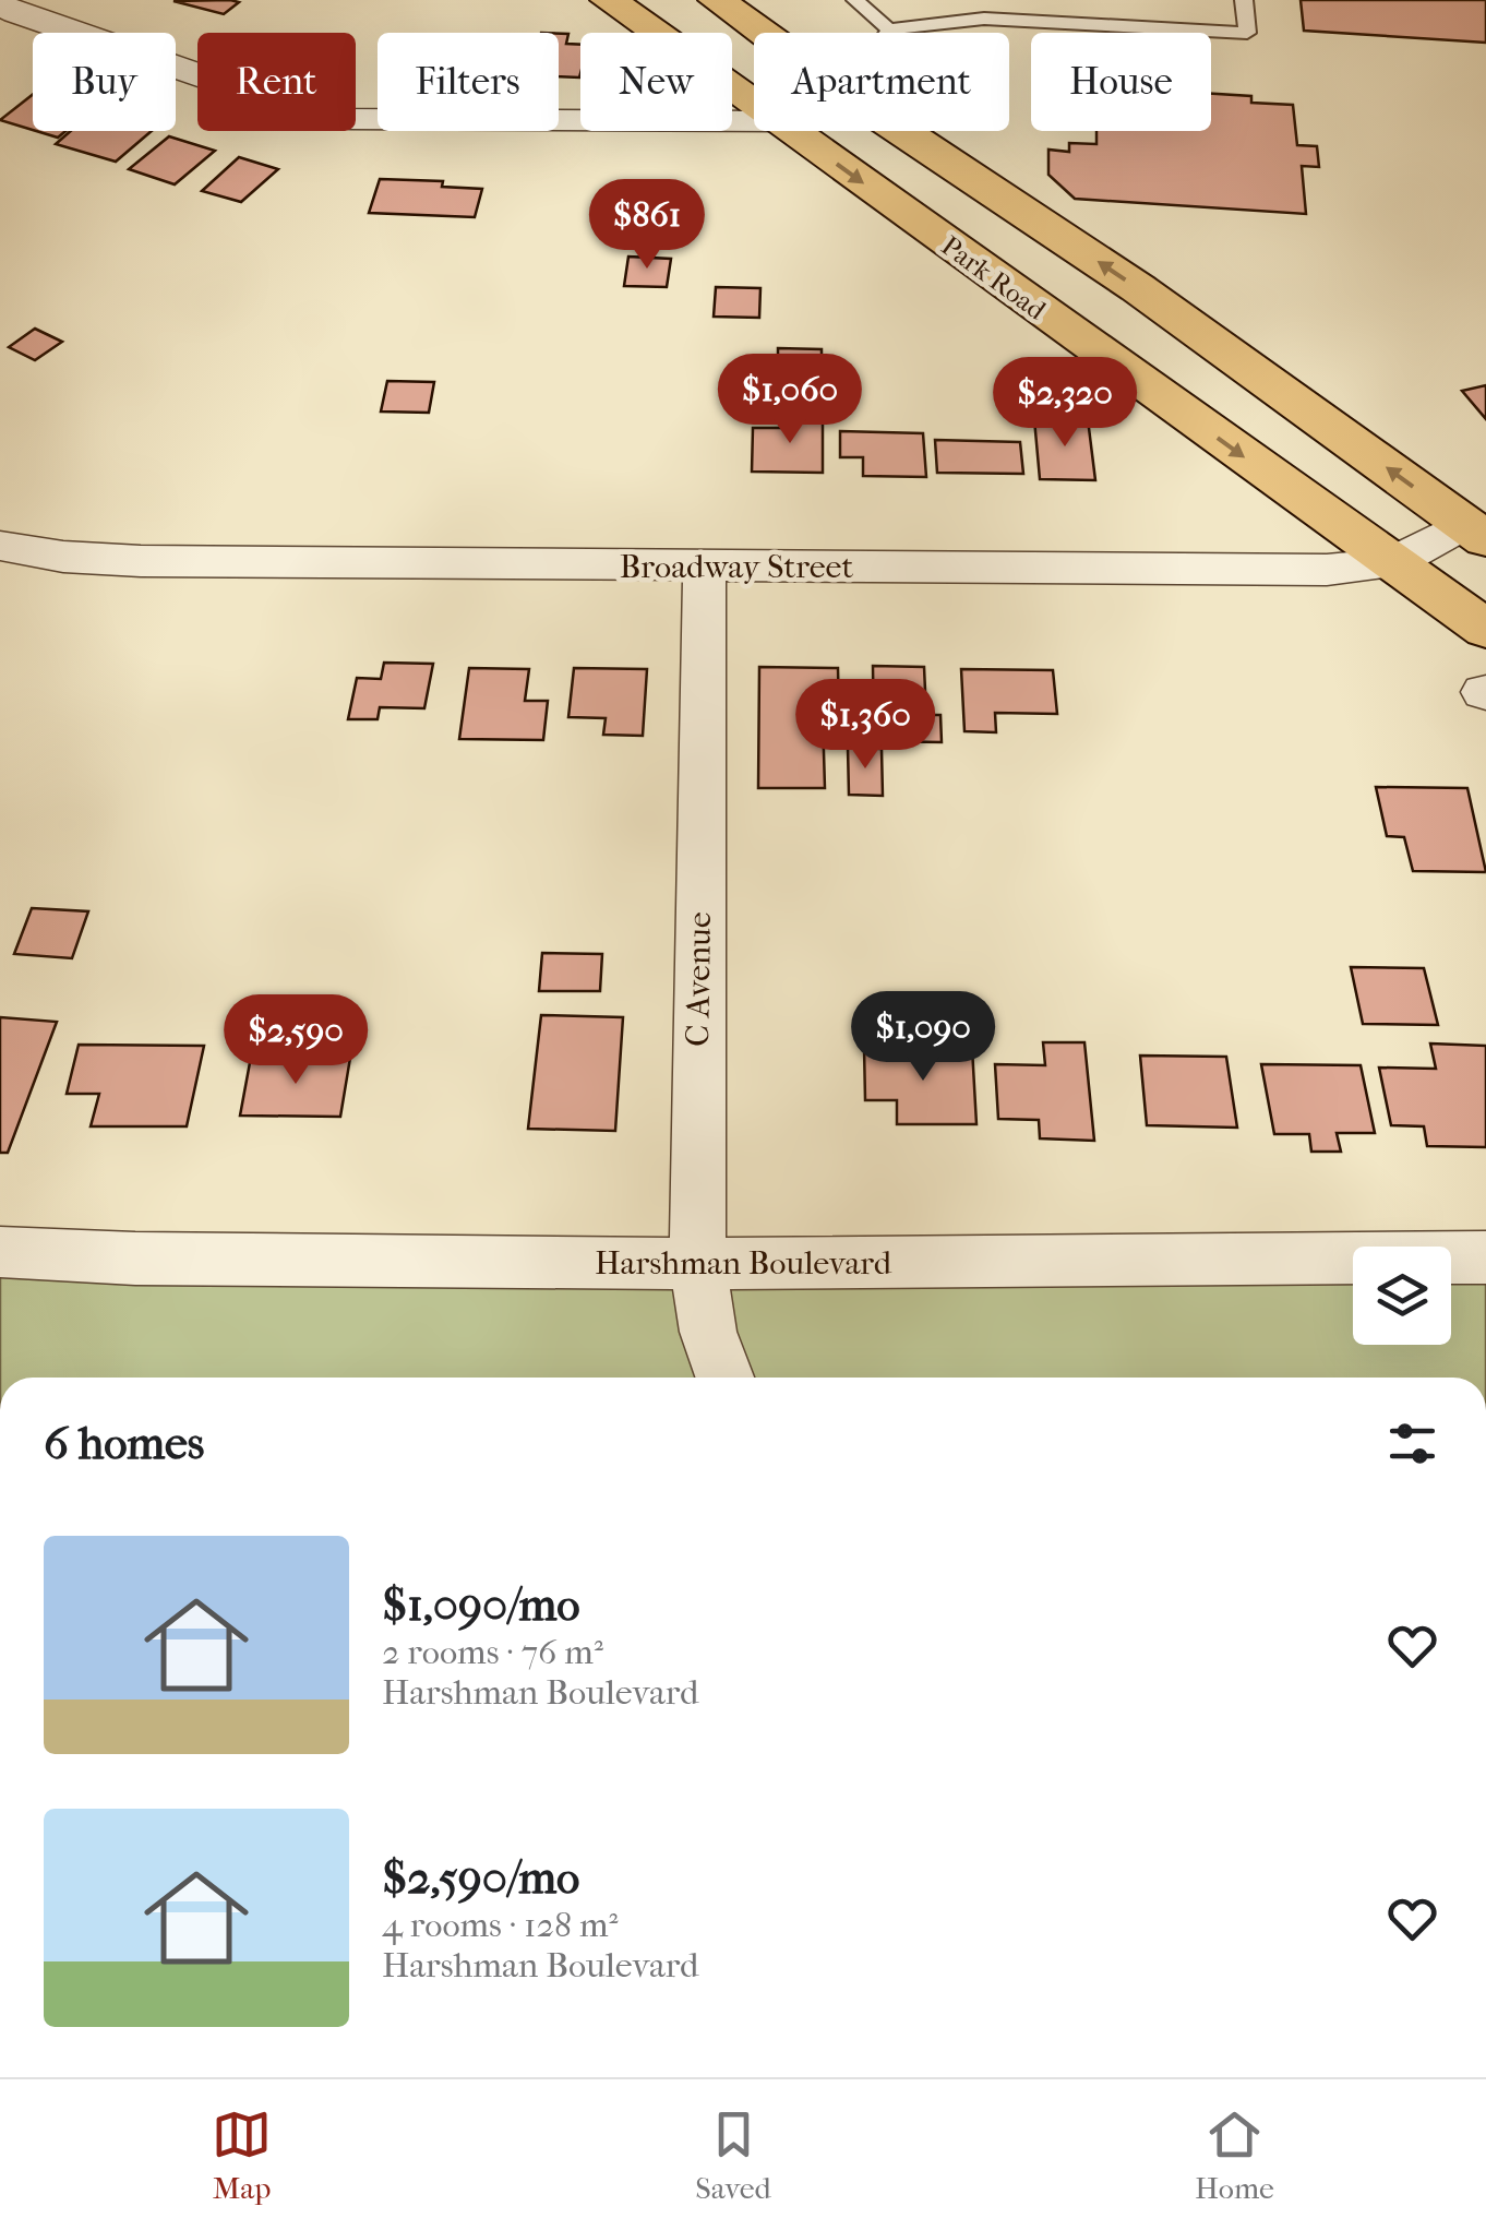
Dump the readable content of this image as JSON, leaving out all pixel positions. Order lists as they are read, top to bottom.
{
  "streets": {
    "main road": ["Park Road"],
    "street": ["Broadway Street", "C Avenue", "Harshman Boulevard"]
  },
  "crossings": [
    ["Park Road", "Broadway Street"],
    ["Broadway Street", "C Avenue"],
    ["C Avenue", "Harshman Boulevard"]
  ],
  "page": {
    "chip": [
      "Buy",
      "Rent",
      "Filters",
      "New",
      "Apartment",
      "House"
    ],
    "price": [
      "$861",
      "$1,060",
      "$2,320",
      "$1,360",
      "$1,090",
      "$2,590"
    ],
    "heading": "6 homes",
    "list": [
      {
        "name": "$1,090/mo",
        "note": "2 rooms · 76 m² · Harshman Boulevard"
      },
      {
        "name": "$2,590/mo",
        "note": "4 rooms · 128 m² · Harshman Boulevard"
      }
    ],
    "tabs": ["Map", "Saved", "Home"]
  }
}
